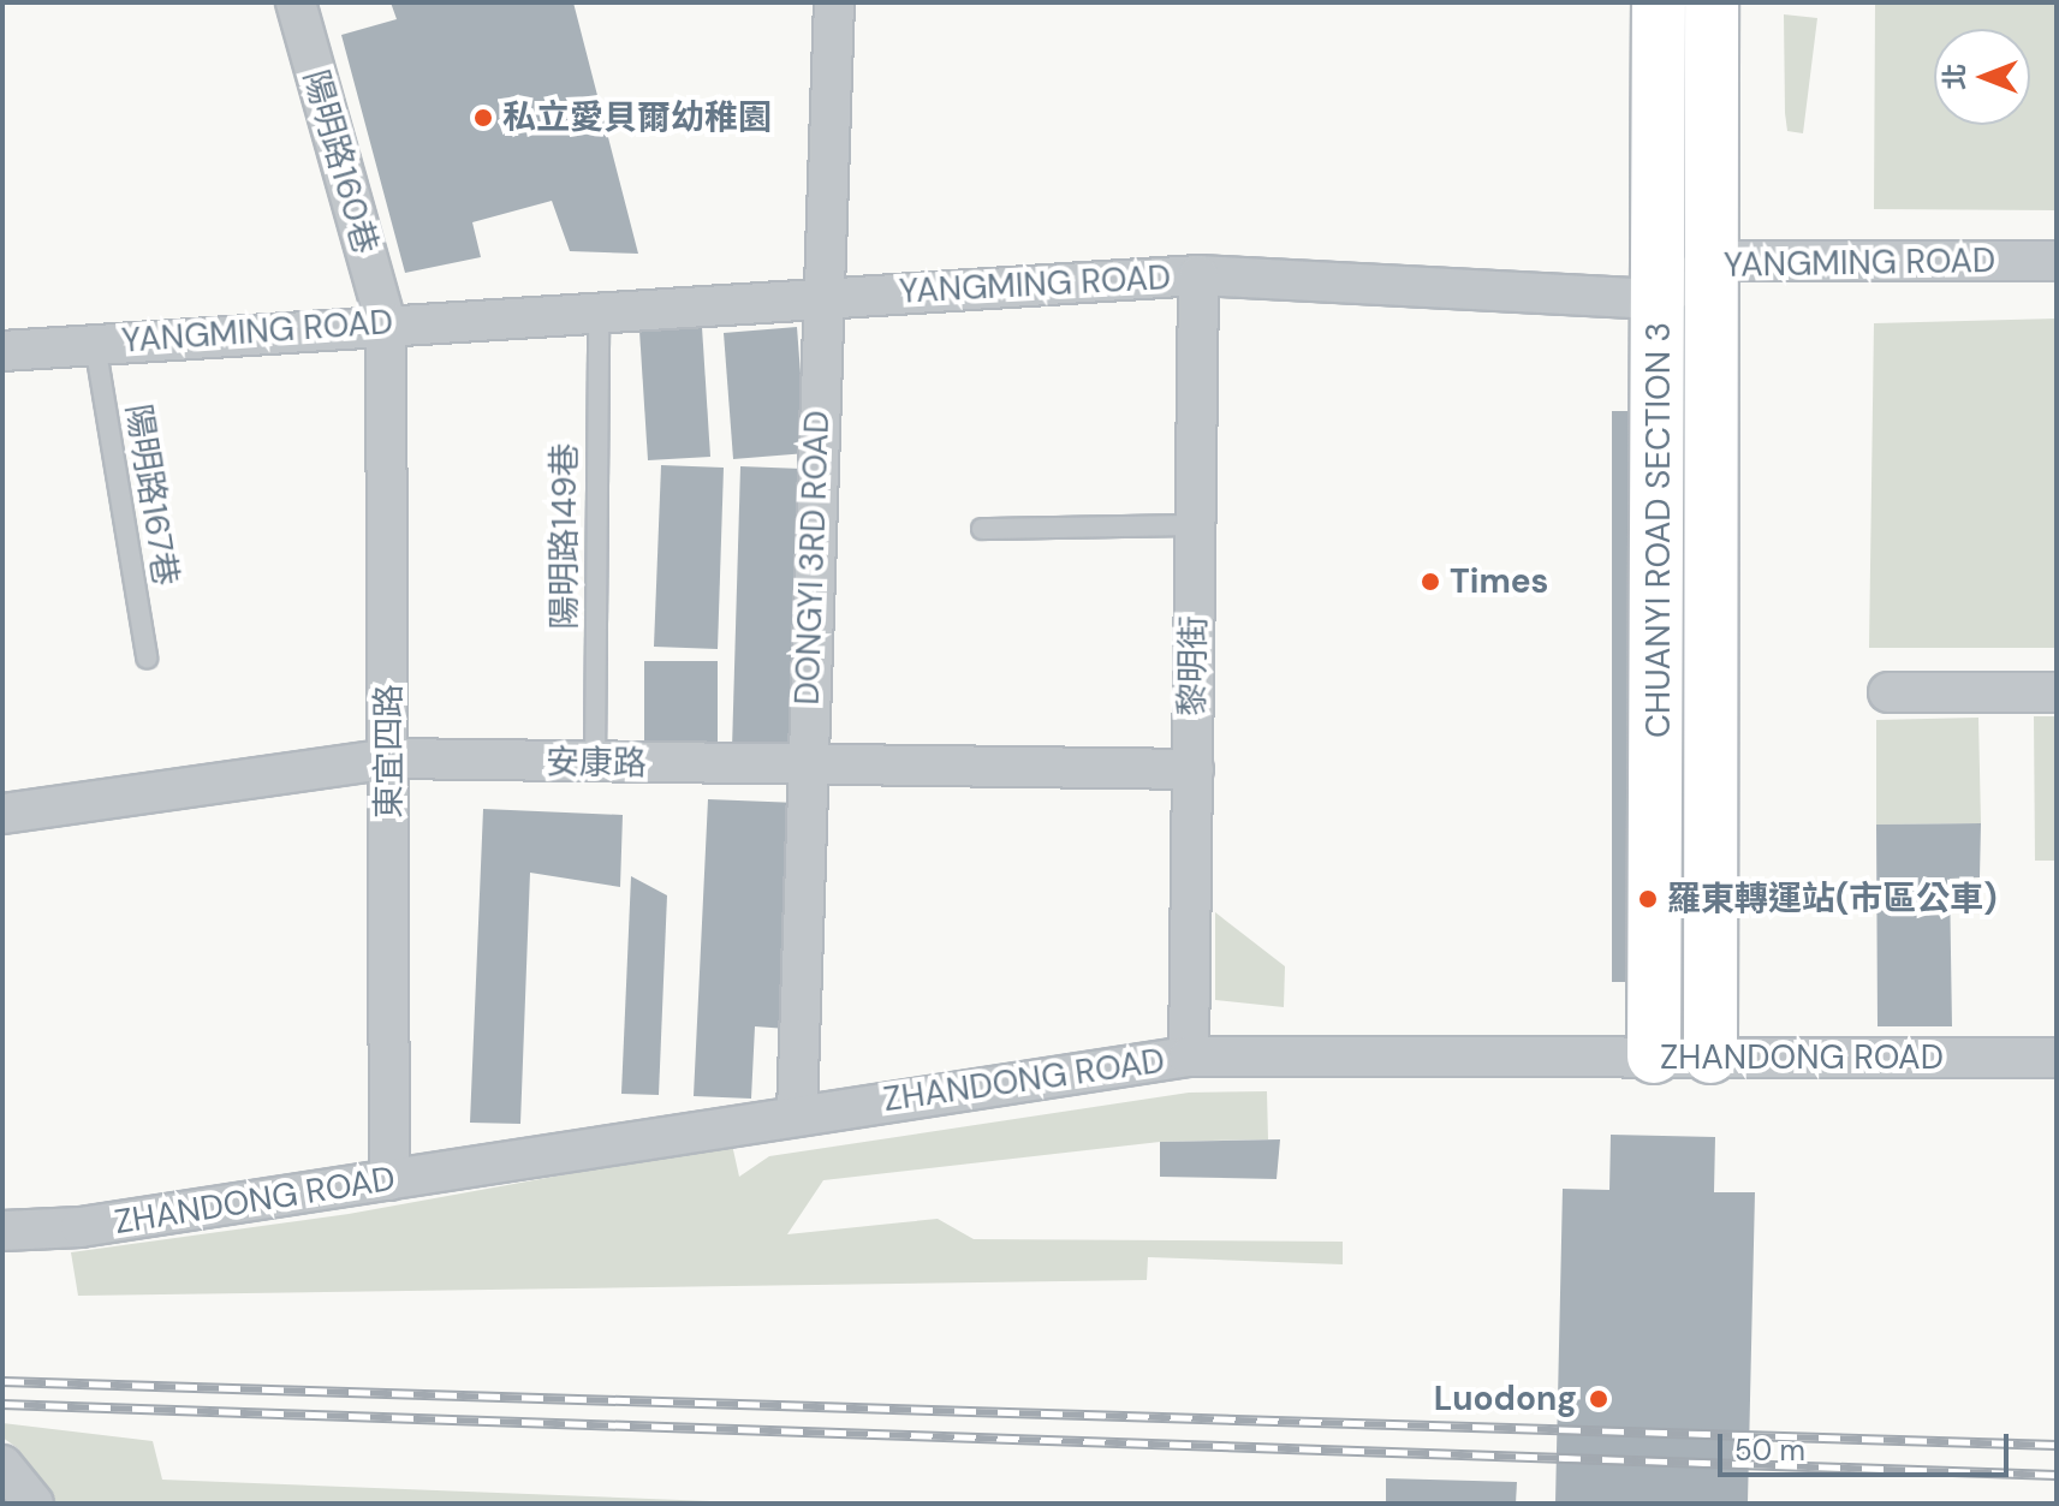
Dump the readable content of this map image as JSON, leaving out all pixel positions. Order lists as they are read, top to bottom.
{
  "streets": {
    "street": [
      "陽明路160巷",
      "YANGMING ROAD",
      "CHUANYI ROAD SECTION 3",
      "DONGYI 3RD ROAD",
      "黎明街",
      "東宜四路",
      "安康路",
      "ZHANDONG ROAD"
    ],
    "lane": ["陽明路167巷", "陽明路149巷"]
  },
  "crossings": [
    ["陽明路160巷", "YANGMING ROAD"],
    ["陽明路160巷", "東宜四路"],
    ["YANGMING ROAD", "陽明路167巷"],
    ["YANGMING ROAD", "CHUANYI ROAD SECTION 3"],
    ["YANGMING ROAD", "陽明路149巷"],
    ["YANGMING ROAD", "DONGYI 3RD ROAD"],
    ["YANGMING ROAD", "黎明街"],
    ["YANGMING ROAD", "東宜四路"],
    ["CHUANYI ROAD SECTION 3", "ZHANDONG ROAD"],
    ["陽明路149巷", "安康路"],
    ["DONGYI 3RD ROAD", "安康路"],
    ["DONGYI 3RD ROAD", "ZHANDONG ROAD"],
    ["黎明街", "安康路"],
    ["黎明街", "ZHANDONG ROAD"],
    ["東宜四路", "安康路"],
    ["東宜四路", "ZHANDONG ROAD"]
  ],
  "places": [
    "私立愛貝爾幼稚園",
    "Times",
    "羅東轉運站(市區公車)",
    "Luodong"
  ],
  "scale_bar": "50 m",
  "north": "left"
}
